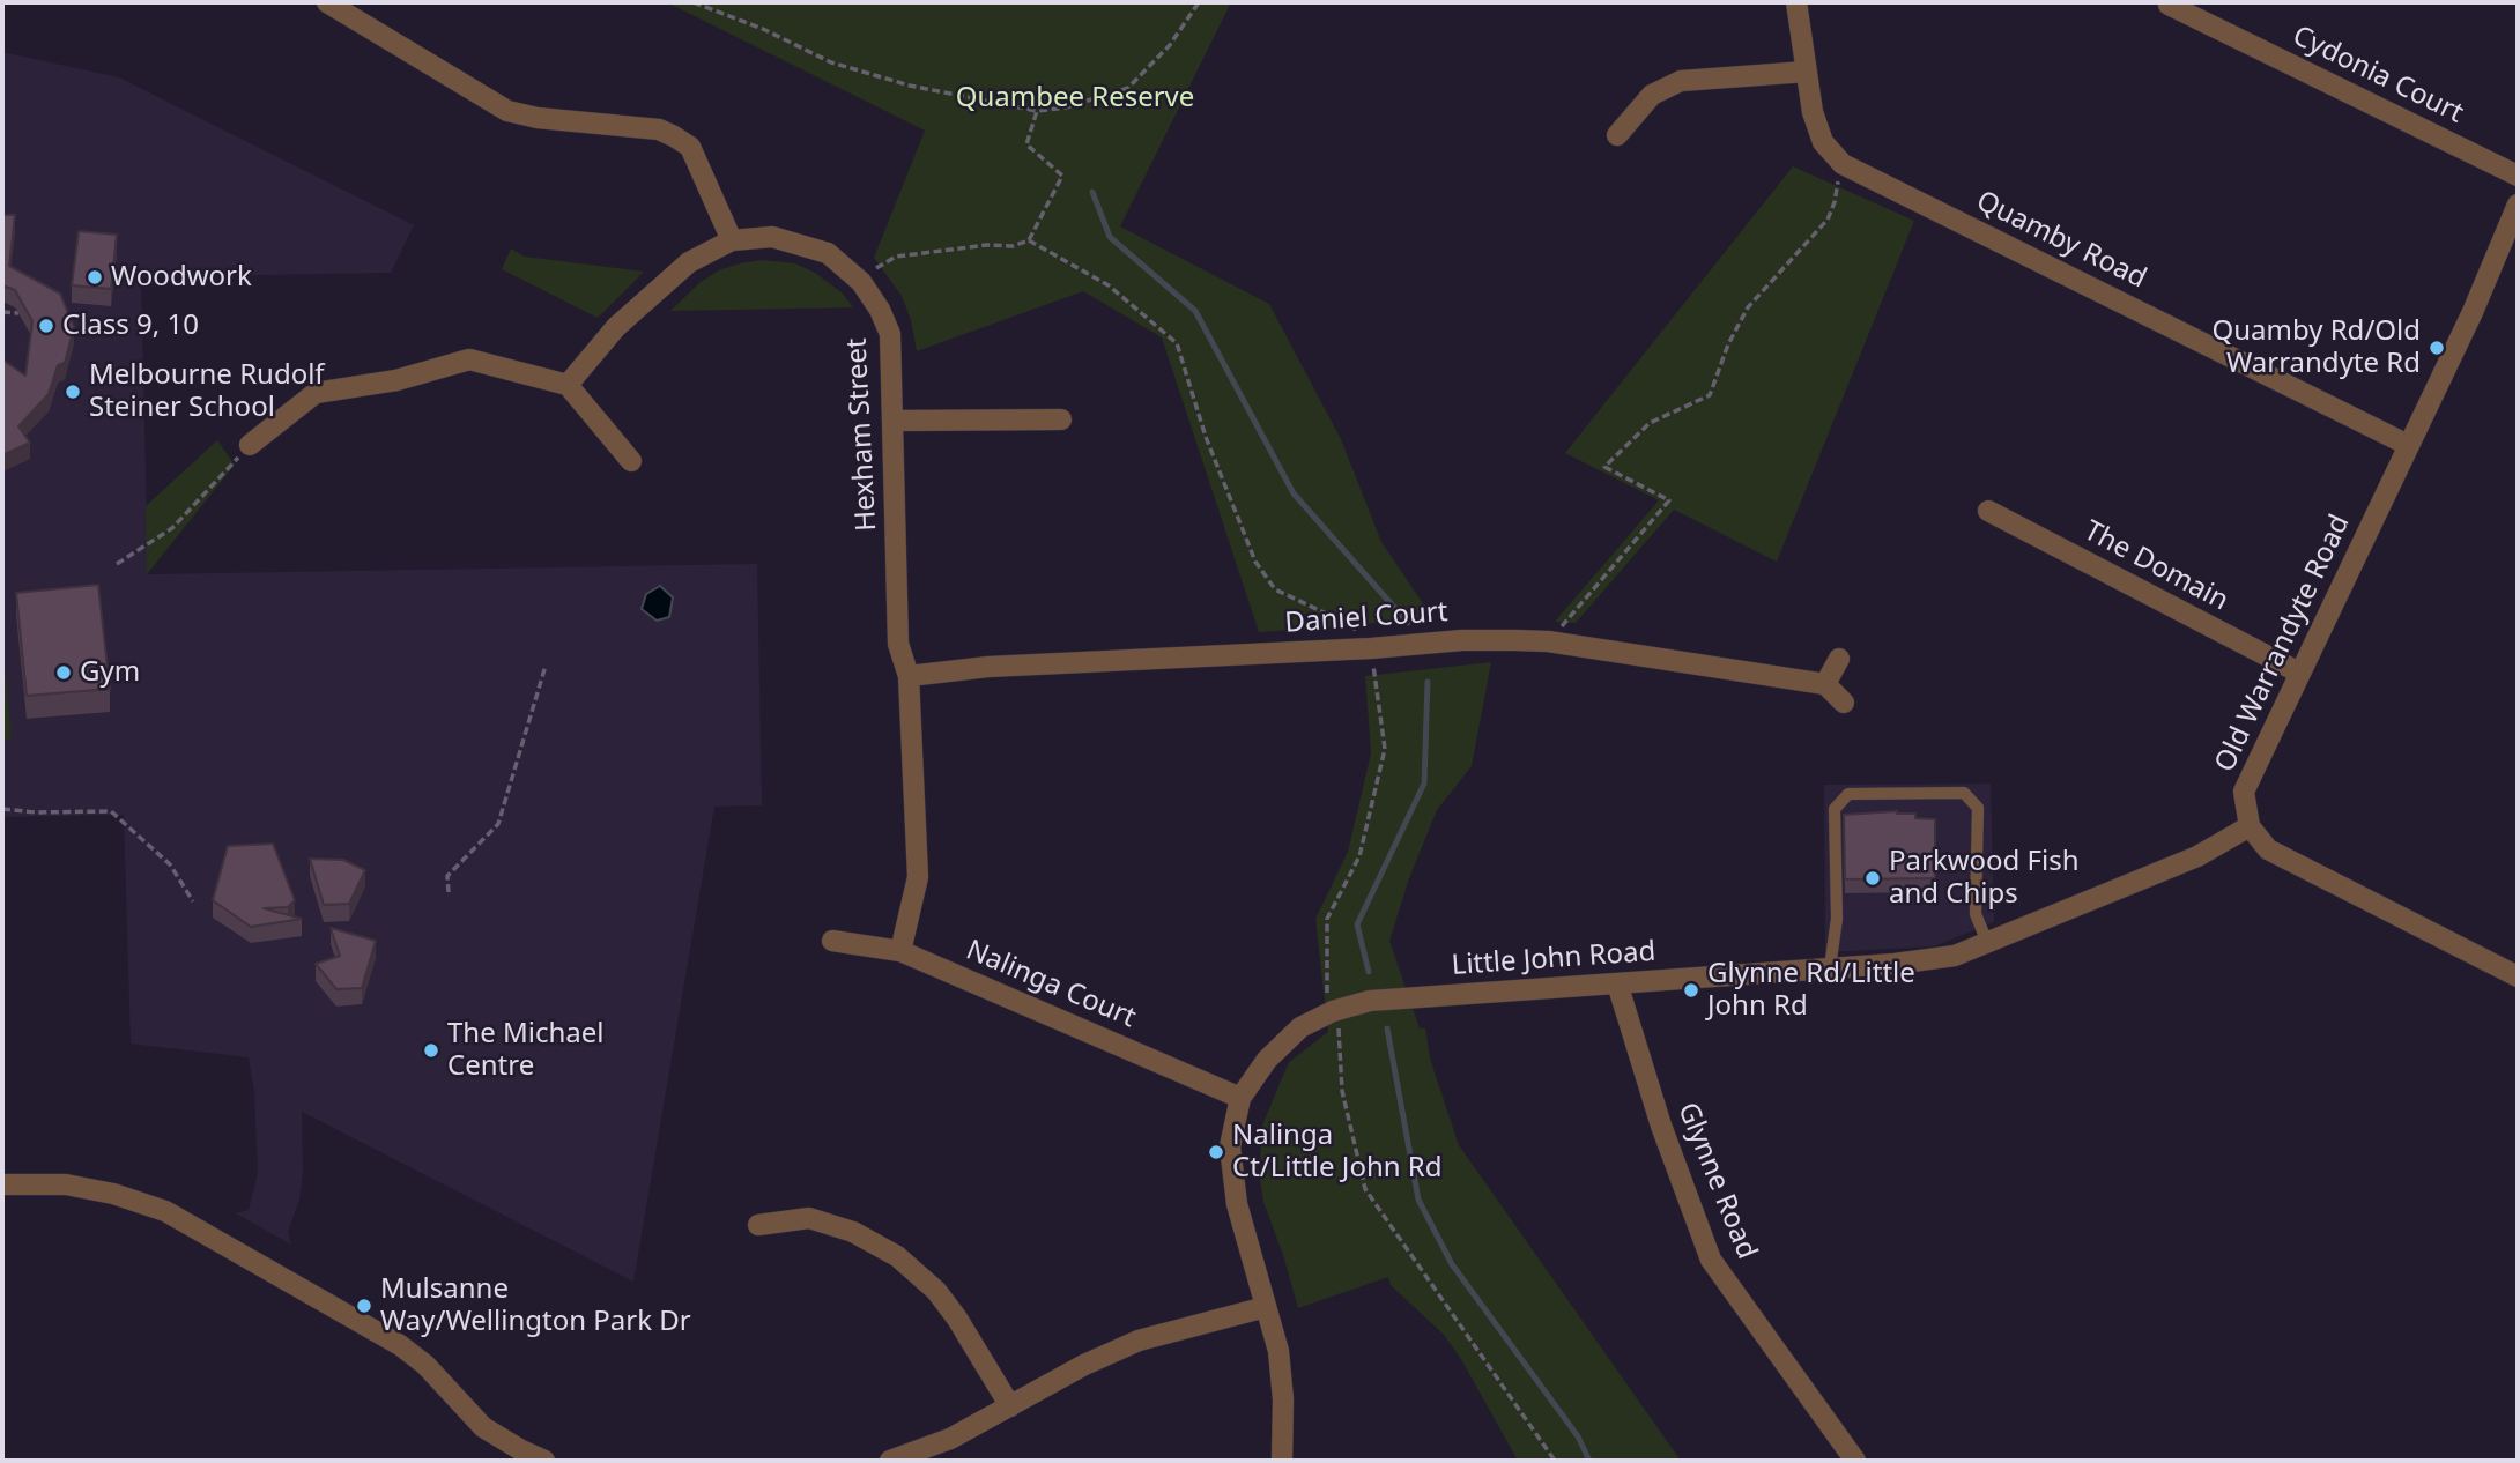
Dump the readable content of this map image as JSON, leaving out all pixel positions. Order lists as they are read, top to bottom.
{
  "streets": {
    "street": [
      "Cydonia Court",
      "Quamby Road",
      "Hexham Street",
      "The Domain",
      "Daniel Court",
      "Old Warrandyte Road",
      "Little John Road",
      "Nalinga Court",
      "Glynne Road"
    ]
  },
  "crossings": [
    ["Quamby Road", "Old Warrandyte Road"],
    ["Hexham Street", "Daniel Court"],
    ["Hexham Street", "Nalinga Court"],
    ["The Domain", "Old Warrandyte Road"],
    ["Old Warrandyte Road", "Little John Road"],
    ["Little John Road", "Nalinga Court"],
    ["Little John Road", "Glynne Road"]
  ],
  "parks": ["Quambee Reserve"],
  "places": [
    "Woodwork",
    "Class 9, 10",
    "Quamby Rd/Old Warrandyte Rd",
    "Melbourne Rudolf Steiner School",
    "Gym",
    "Parkwood Fish and Chips",
    "Glynne Rd/Little John Rd",
    "The Michael Centre",
    "Nalinga Ct/Little John Rd",
    "Mulsanne Way/Wellington Park Dr"
  ]
}
